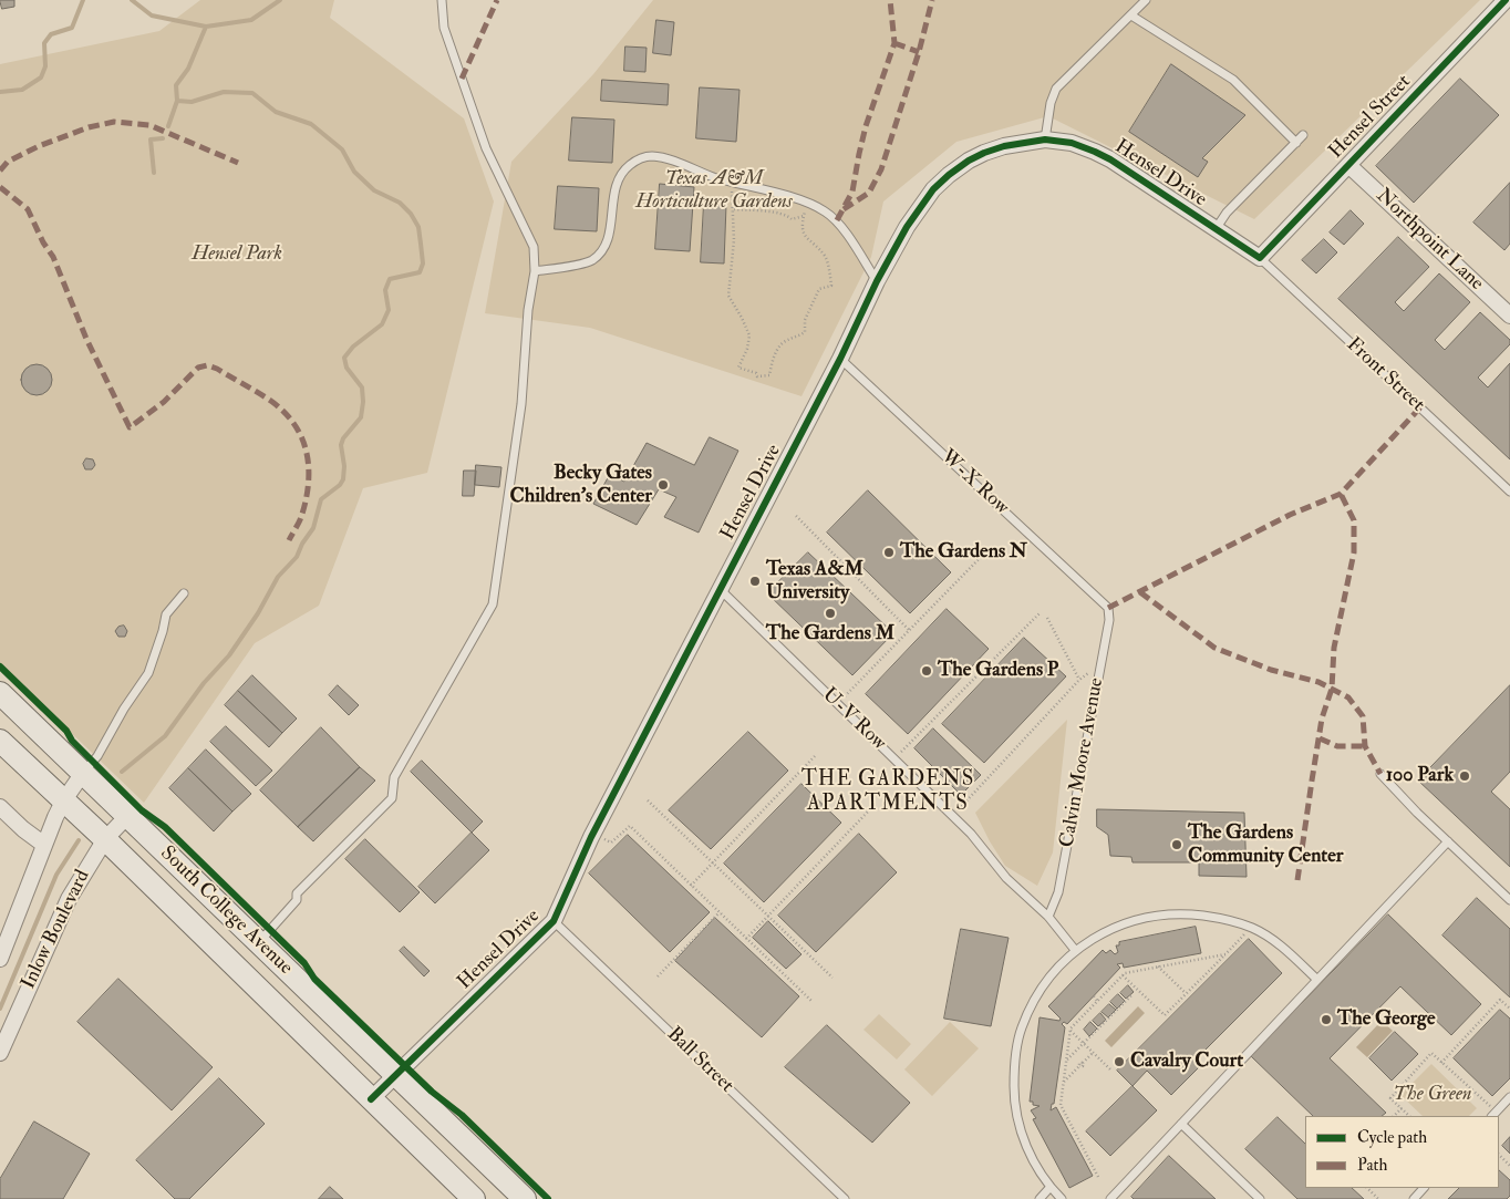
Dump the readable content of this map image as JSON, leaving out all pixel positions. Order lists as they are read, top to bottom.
{
  "streets": {
    "main road": ["South College Avenue"],
    "street": [
      "Hensel Street",
      "Hensel Drive",
      "Northpoint Lane",
      "Inlow Boulevard"
    ],
    "lane": [
      "Front Street",
      "W-X Row",
      "U-V Row",
      "Calvin Moore Avenue",
      "Ball Street"
    ]
  },
  "crossings": [
    ["Hensel Street", "Hensel Drive"],
    ["Hensel Street", "Northpoint Lane"],
    ["Hensel Street", "Front Street"],
    ["Hensel Drive", "Front Street"],
    ["Hensel Drive", "W-X Row"],
    ["Hensel Drive", "U-V Row"],
    ["Hensel Drive", "South College Avenue"],
    ["Hensel Drive", "Ball Street"],
    ["W-X Row", "Calvin Moore Avenue"],
    ["U-V Row", "Calvin Moore Avenue"],
    ["South College Avenue", "Inlow Boulevard"]
  ],
  "districts": ["THE GARDENS APARTMENTS"],
  "parks": ["Texas A&M Horticulture Gardens", "Hensel Park", "The Green"],
  "places": [
    "Becky Gates Children's Center",
    "The Gardens N",
    "Texas A&M University",
    "The Gardens M",
    "The Gardens P",
    "100 Park",
    "The Gardens Community Center",
    "The George",
    "Cavalry Court"
  ],
  "legend": ["Cycle path", "Path"]
}
